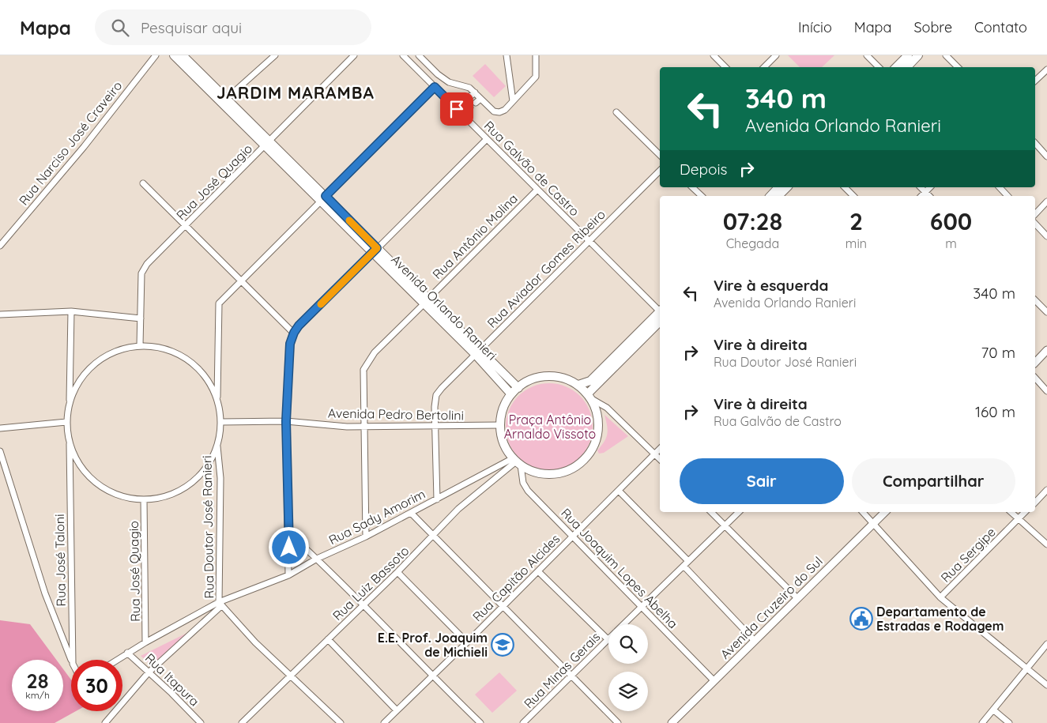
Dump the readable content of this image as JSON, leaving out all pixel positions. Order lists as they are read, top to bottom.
{
  "streets": {
    "main road": ["Avenida Orlando Ranieri"],
    "street": [
      "Rua Narciso José Craveiro",
      "Rua Galvão de Castro",
      "Rua José Quagio",
      "Rua Antônio Molina",
      "Rua Aviador Gomes Ribeiro",
      "Avenida Pedro Bertolini",
      "Rua Sady Amorim",
      "Rua Doutor José Ranieri",
      "Rua Sergipe",
      "Rua José Taloni",
      "Rua Joaquim Lopes Abelha",
      "Rua Capitão Alcides",
      "Rua Luiz Bassoto",
      "Avenida Cruzeiro do Sul",
      "Rua Minas Gerais",
      "Rua Itapura"
    ]
  },
  "crossings": [
    ["Rua Galvão de Castro", "Rua Antônio Molina"],
    ["Rua Galvão de Castro", "Rua Aviador Gomes Ribeiro"],
    ["Rua José Quagio", "Avenida Orlando Ranieri"],
    ["Rua José Quagio", "Rua Sady Amorim"],
    ["Rua Antônio Molina", "Avenida Orlando Ranieri"],
    ["Rua Antônio Molina", "Avenida Pedro Bertolini"],
    ["Rua Antônio Molina", "Rua Sady Amorim"],
    ["Rua Aviador Gomes Ribeiro", "Avenida Orlando Ranieri"],
    ["Rua Aviador Gomes Ribeiro", "Avenida Pedro Bertolini"],
    ["Rua Aviador Gomes Ribeiro", "Rua Sady Amorim"],
    ["Avenida Orlando Ranieri", "Avenida Pedro Bertolini"],
    ["Avenida Orlando Ranieri", "Rua Sady Amorim"],
    ["Avenida Orlando Ranieri", "Rua Joaquim Lopes Abelha"],
    ["Avenida Orlando Ranieri", "Rua Luiz Bassoto"],
    ["Avenida Pedro Bertolini", "Rua Sady Amorim"],
    ["Avenida Pedro Bertolini", "Rua Joaquim Lopes Abelha"],
    ["Avenida Pedro Bertolini", "Rua Luiz Bassoto"],
    ["Rua Sady Amorim", "Rua Doutor José Ranieri"],
    ["Rua Sady Amorim", "Rua Joaquim Lopes Abelha"],
    ["Rua Sady Amorim", "Rua Luiz Bassoto"],
    ["Rua Sady Amorim", "Rua Itapura"],
    ["Rua Doutor José Ranieri", "Rua Luiz Bassoto"],
    ["Rua Joaquim Lopes Abelha", "Rua Capitão Alcides"],
    ["Rua Joaquim Lopes Abelha", "Rua Luiz Bassoto"],
    ["Rua Joaquim Lopes Abelha", "Avenida Cruzeiro do Sul"],
    ["Rua Joaquim Lopes Abelha", "Rua Minas Gerais"]
  ],
  "districts": ["JARDIM MARAMBA"],
  "parks": ["Praça Antônio Arnaldo Vissoto"],
  "places": {
    "public building": ["Departamento de Estradas e Rodagem"],
    "school or university": ["E.E. Prof. Joaquim de Michieli"]
  },
  "page": {
    "header": "Mapa",
    "search": "Pesquisar aqui",
    "nav": [
      "Início",
      "Mapa",
      "Sobre",
      "Contato"
    ],
    "turn": ["340 m", "Avenida Orlando Ranieri"],
    "then": "Depois",
    "eta": [
      "07:28",
      "Chegada",
      "2",
      "min",
      "600",
      "m"
    ],
    "list": [
      {
        "name": "Vire à esquerda",
        "note": "Avenida Orlando Ranieri",
        "value": "340 m"
      },
      {
        "name": "Vire à direita",
        "note": "Rua Doutor José Ranieri",
        "value": "70 m"
      },
      {
        "name": "Vire à direita",
        "note": "Rua Galvão de Castro",
        "value": "160 m"
      }
    ],
    "buttons": ["Sair", "Compartilhar"],
    "speed": "28 km/h",
    "limit": "30"
  }
}
